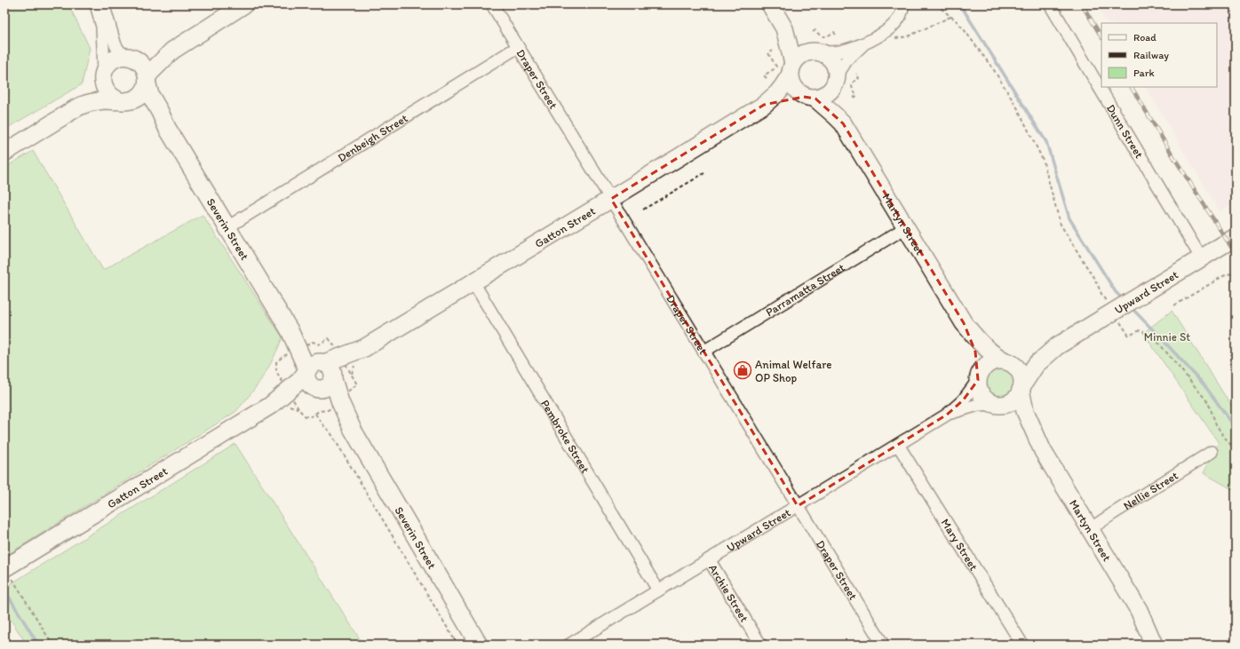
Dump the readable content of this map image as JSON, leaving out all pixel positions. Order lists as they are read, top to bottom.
{
  "streets": {
    "street": [
      "Draper Street",
      "Dunn Street",
      "Denbeigh Street",
      "Martyn Street",
      "Gatton Street",
      "Severin Street",
      "Parramatta Street",
      "Upward Street",
      "Pembroke Street",
      "Nellie Street",
      "Mary Street",
      "Archie Street"
    ]
  },
  "crossings": [
    ["Draper Street", "Denbeigh Street"],
    ["Draper Street", "Gatton Street"],
    ["Draper Street", "Parramatta Street"],
    ["Draper Street", "Upward Street"],
    ["Dunn Street", "Upward Street"],
    ["Denbeigh Street", "Severin Street"],
    ["Martyn Street", "Gatton Street"],
    ["Martyn Street", "Parramatta Street"],
    ["Martyn Street", "Upward Street"],
    ["Martyn Street", "Nellie Street"],
    ["Gatton Street", "Severin Street"],
    ["Gatton Street", "Pembroke Street"],
    ["Upward Street", "Pembroke Street"],
    ["Upward Street", "Mary Street"],
    ["Upward Street", "Archie Street"]
  ],
  "parks": ["Minnie St"],
  "places": {
    "shop": ["Animal Welfare OP Shop"]
  },
  "legend": ["Road", "Railway", "Park"]
}
